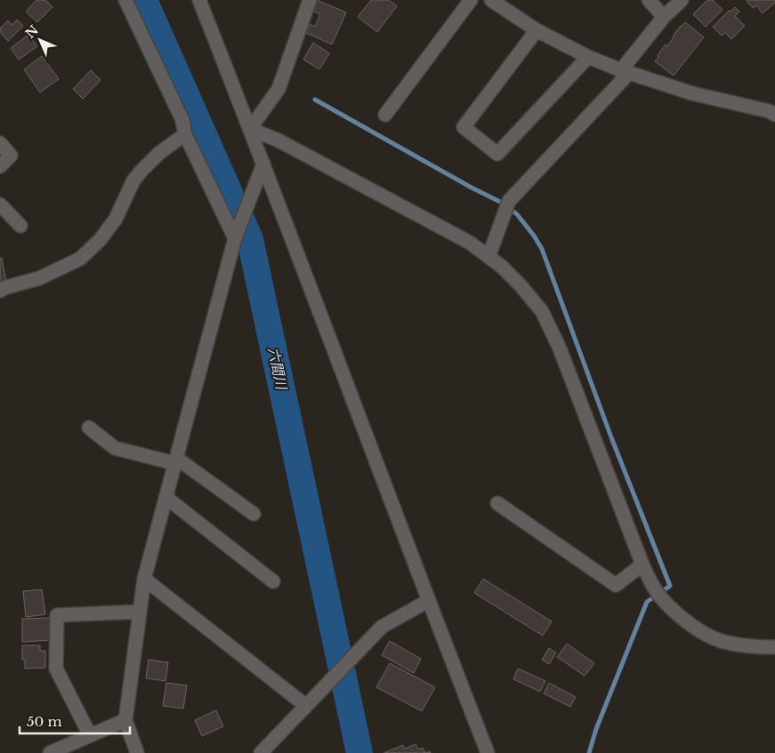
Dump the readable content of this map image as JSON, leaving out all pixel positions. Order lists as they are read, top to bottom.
{
  "water": ["六間川"],
  "scale_bar": "50 m",
  "north": "top left"
}
